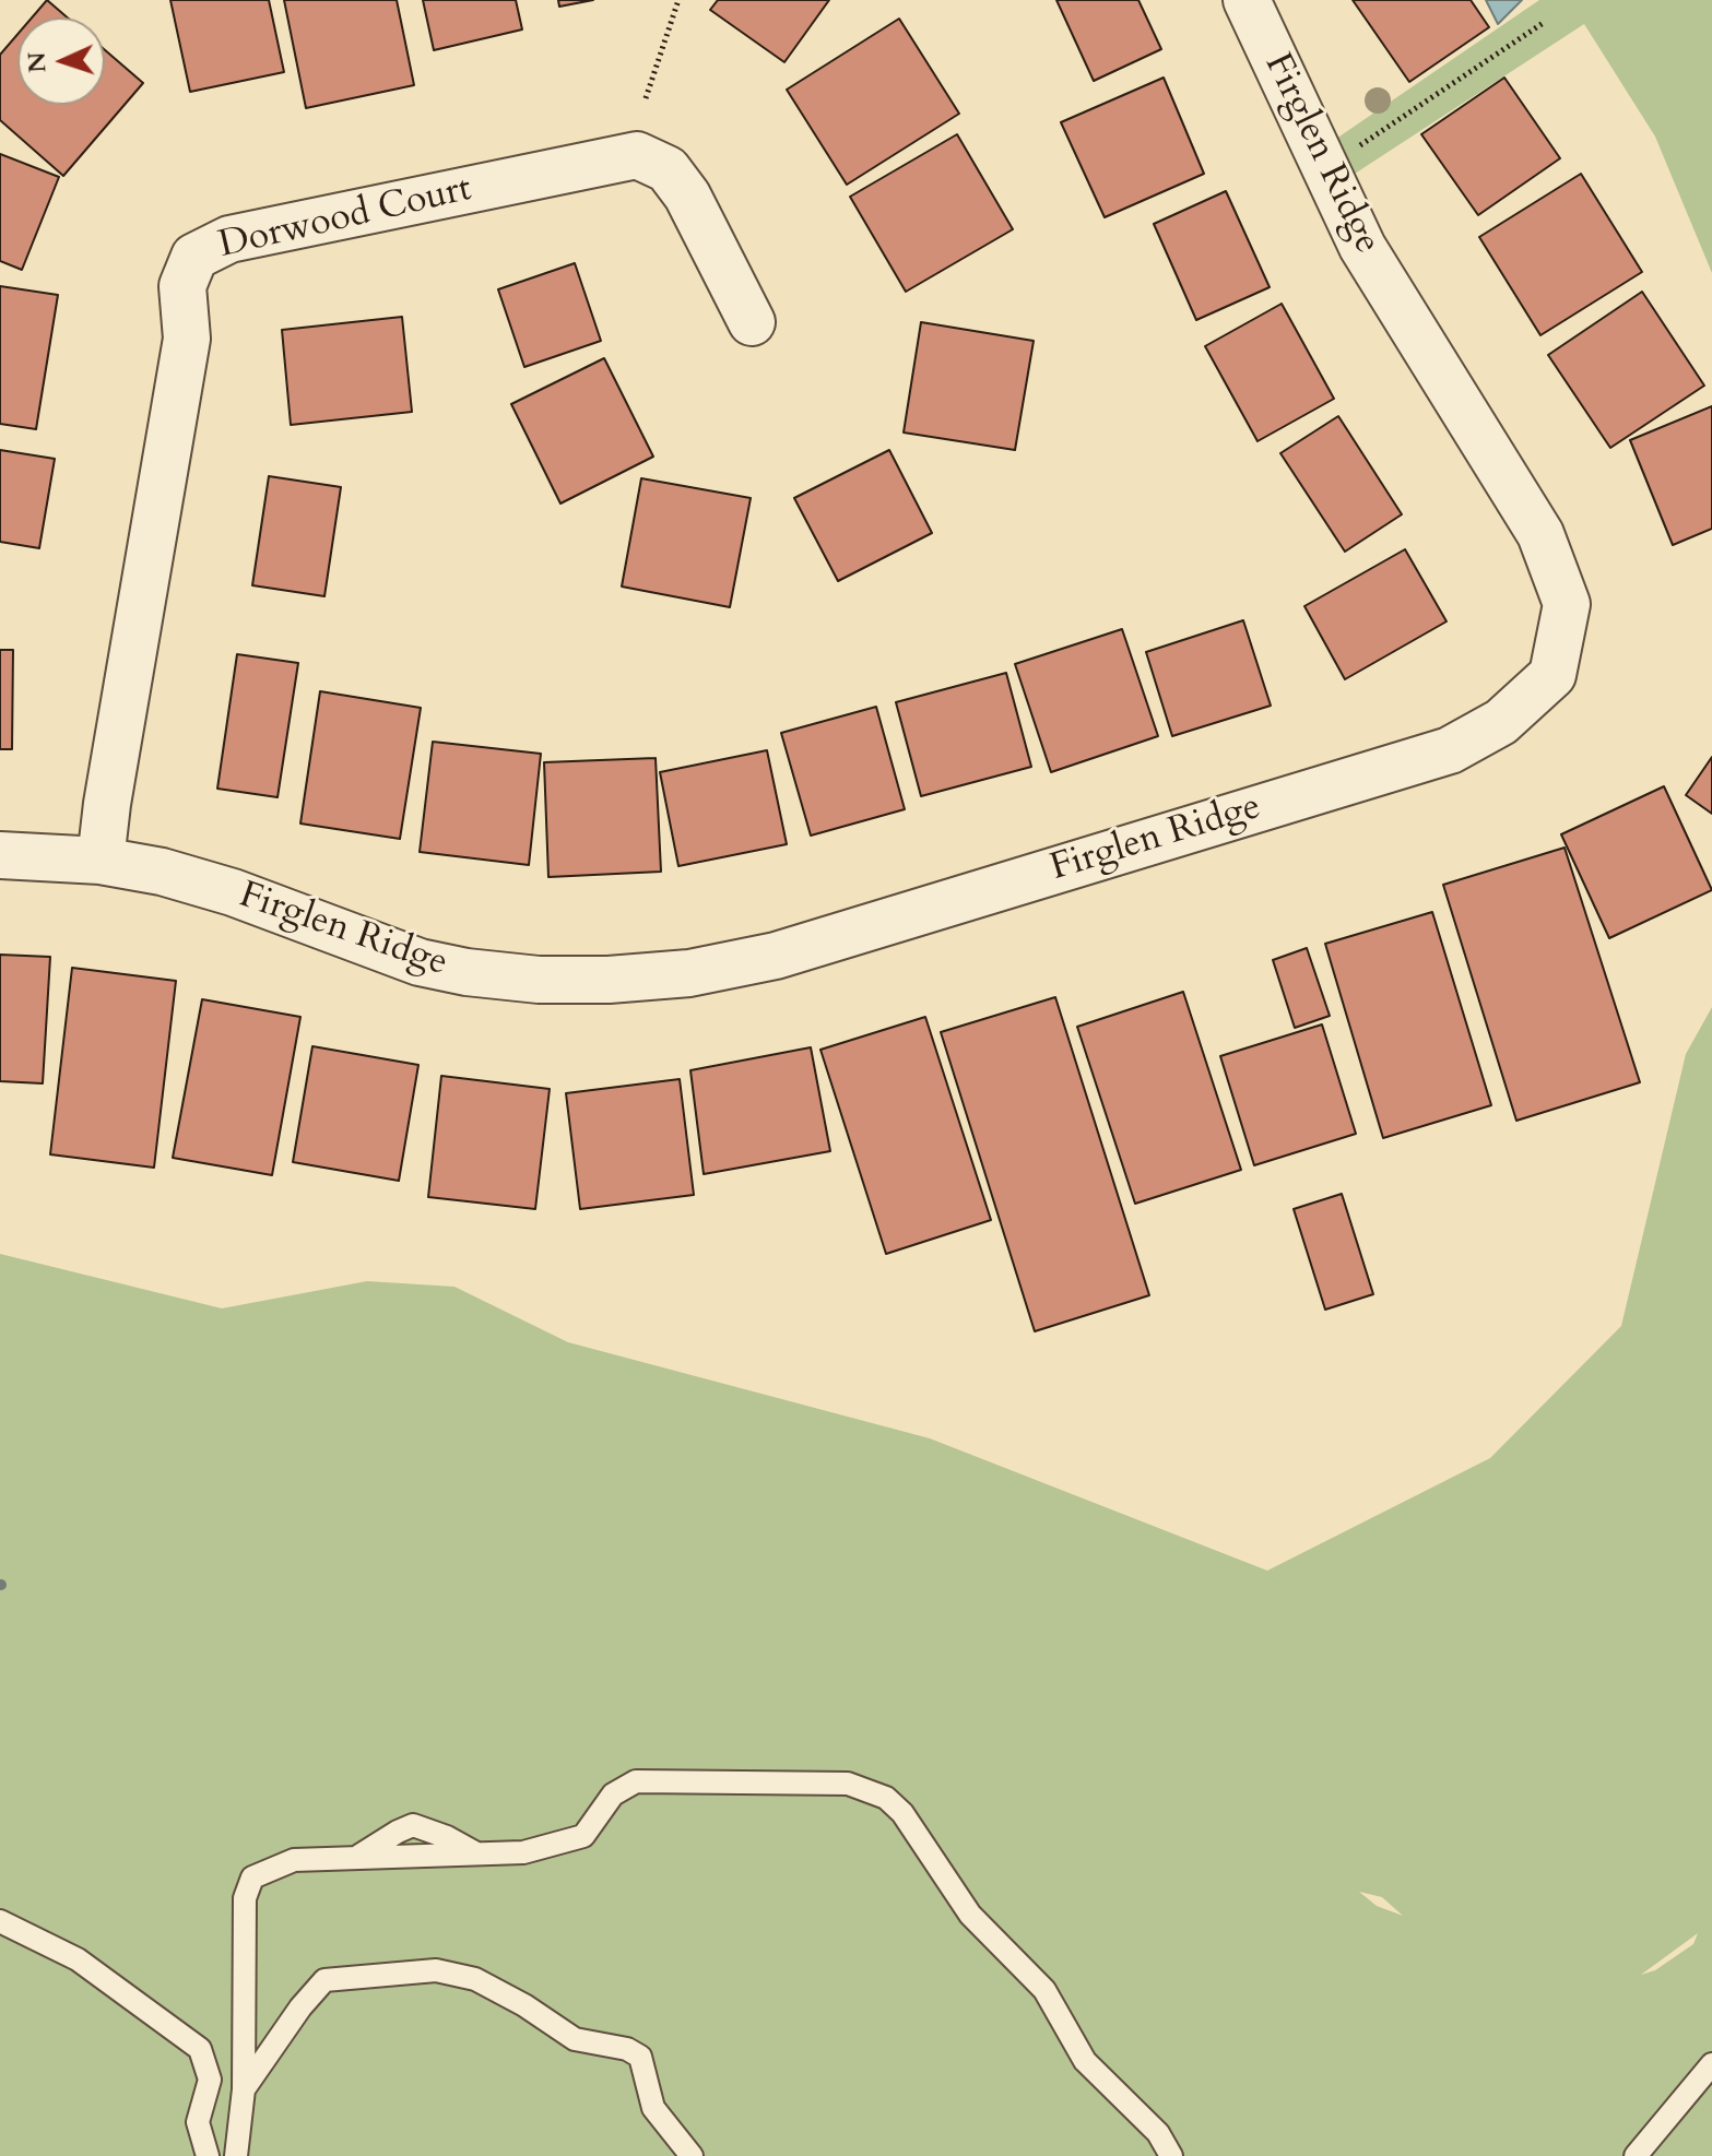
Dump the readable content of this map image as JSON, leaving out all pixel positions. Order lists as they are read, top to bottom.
{
  "streets": {
    "street": ["Firglen Ridge", "Dorwood Court"]
  },
  "crossings": [
    ["Firglen Ridge", "Dorwood Court"]
  ],
  "north": "left"
}
